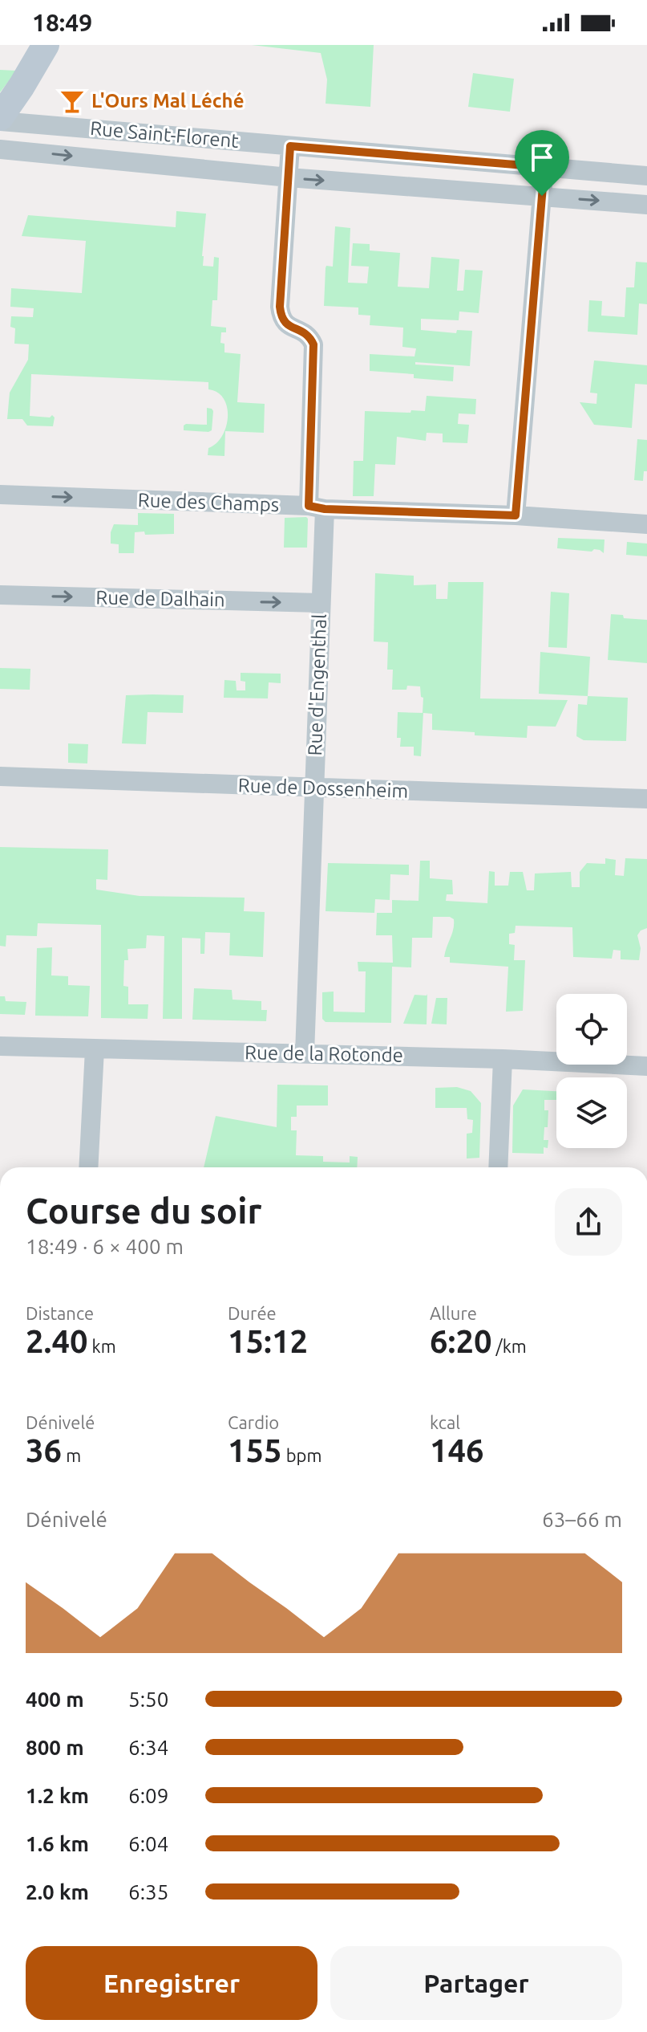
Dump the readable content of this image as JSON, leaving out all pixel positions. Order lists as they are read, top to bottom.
{
  "streets": {
    "street": [
      "Rue Saint-Florent",
      "Rue des Champs",
      "Rue de Dalhain",
      "Rue d'Engenthal",
      "Rue de Dossenheim",
      "Rue de la Rotonde"
    ]
  },
  "crossings": [
    ["Rue Saint-Florent", "Rue d'Engenthal"],
    ["Rue des Champs", "Rue d'Engenthal"],
    ["Rue de Dalhain", "Rue d'Engenthal"],
    ["Rue d'Engenthal", "Rue de Dossenheim"],
    ["Rue d'Engenthal", "Rue de la Rotonde"]
  ],
  "one_way": ["Rue des Champs", "Rue de Dalhain"],
  "places": {
    "bar": ["L'Ours Mal Léché"]
  },
  "page": {
    "status": "18:49",
    "heading": ["Course du soir", "18:49 · 6 × 400 m"],
    "stats": [
      ["Distance", "2.40 km"],
      ["Durée", "15:12"],
      ["Allure", "6:20 /km"],
      ["Dénivelé", "36 m"],
      ["Cardio", "155 bpm"],
      ["kcal", "146"]
    ],
    "chart": ["Dénivelé", "63–66 m"],
    "list": [
      {
        "name": "400 m",
        "note": "5:50"
      },
      {
        "name": "800 m",
        "note": "6:34"
      },
      {
        "name": "1.2 km",
        "note": "6:09"
      },
      {
        "name": "1.6 km",
        "note": "6:04"
      },
      {
        "name": "2.0 km",
        "note": "6:35"
      }
    ],
    "buttons": ["Enregistrer", "Partager"]
  }
}
